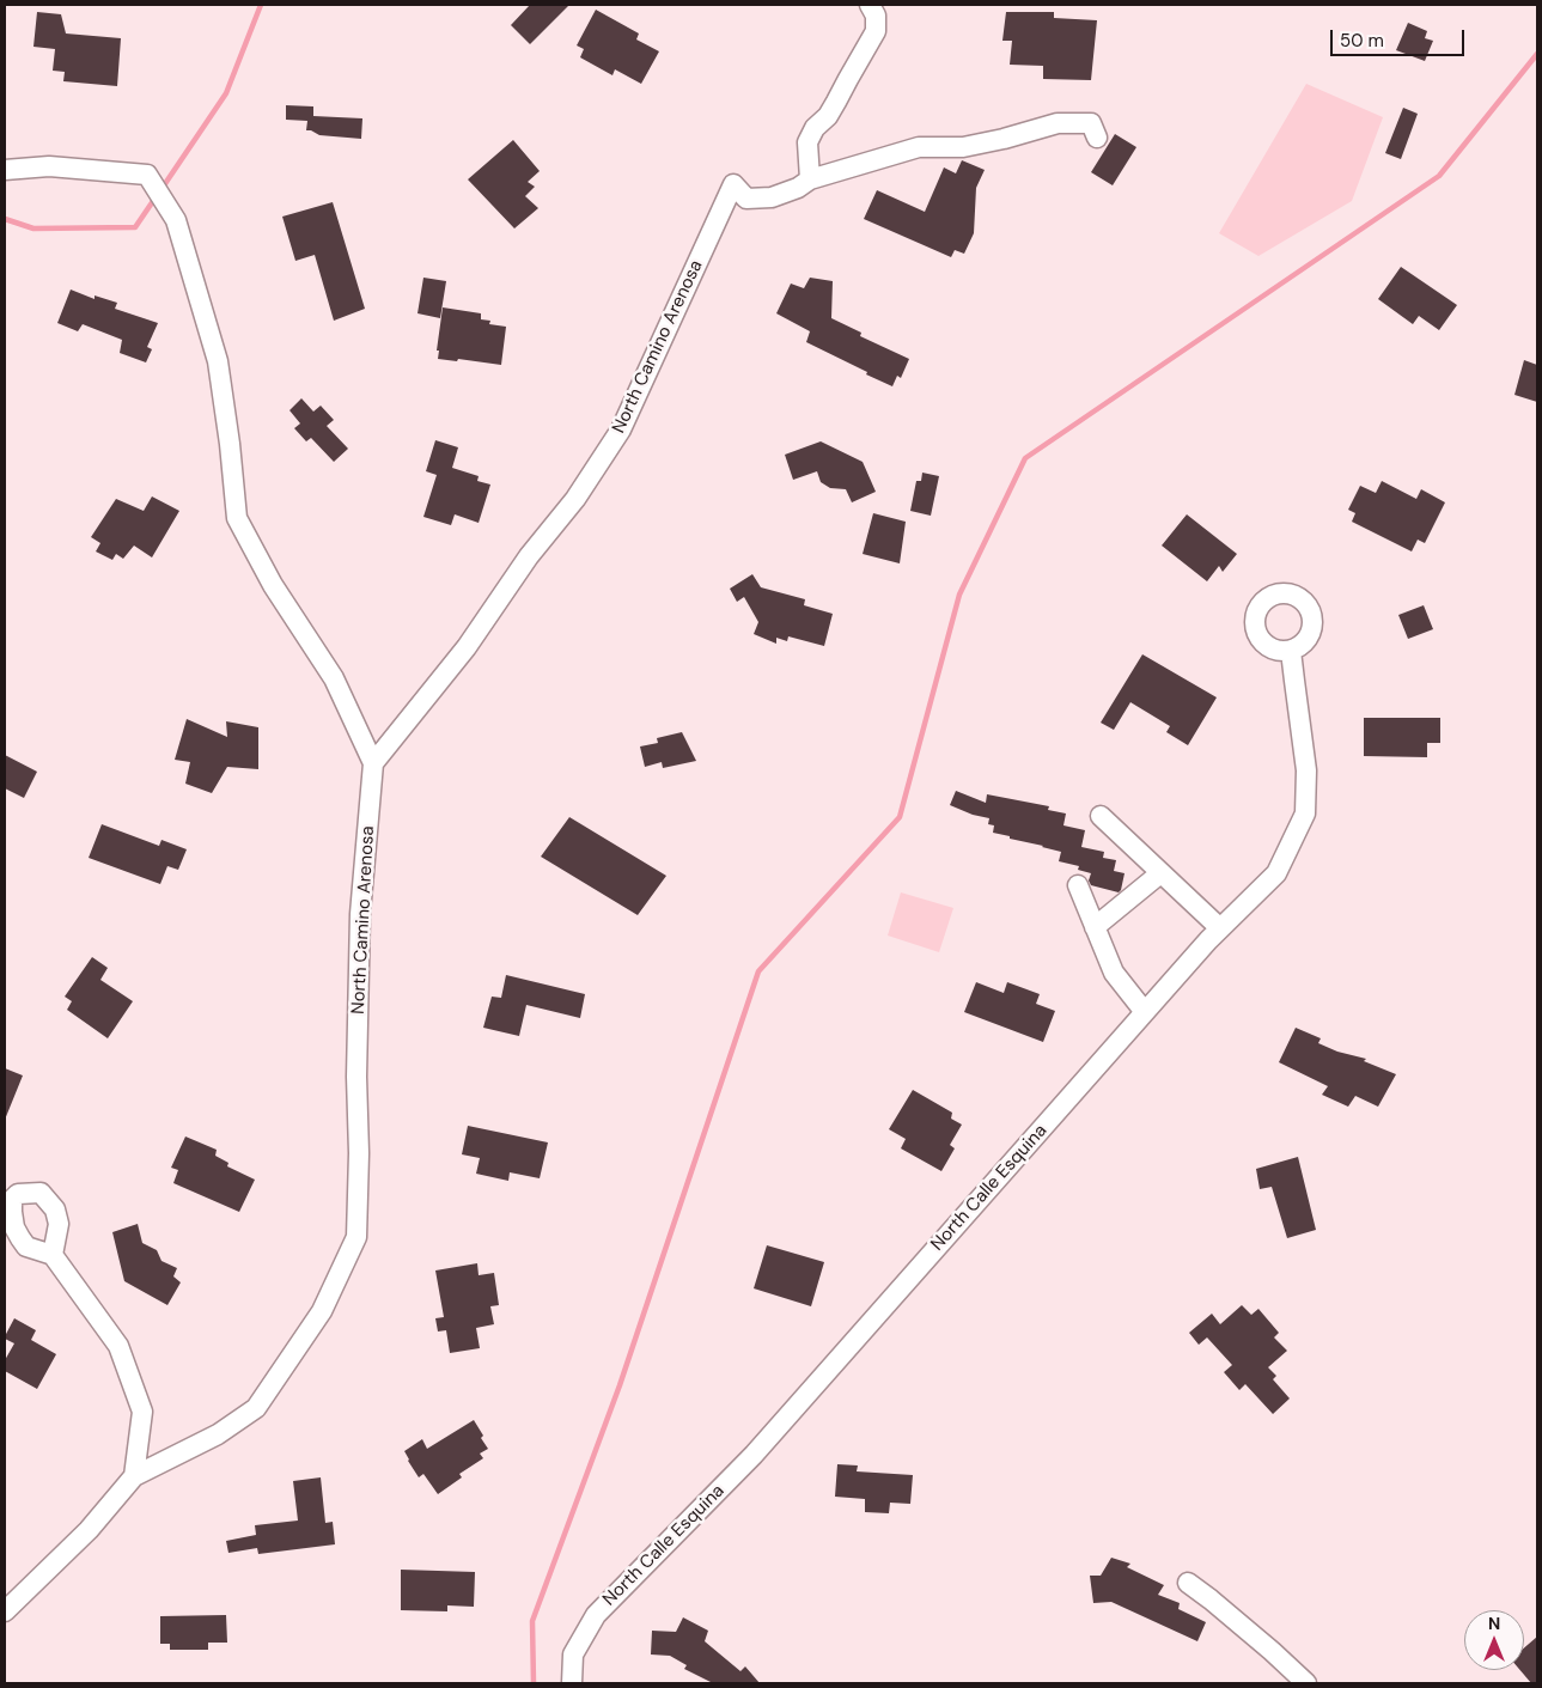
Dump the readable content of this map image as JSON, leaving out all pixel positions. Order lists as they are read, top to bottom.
{
  "streets": {
    "street": ["North Camino Arenosa", "North Calle Esquina"]
  },
  "scale_bar": "50 m",
  "north": "top"
}
